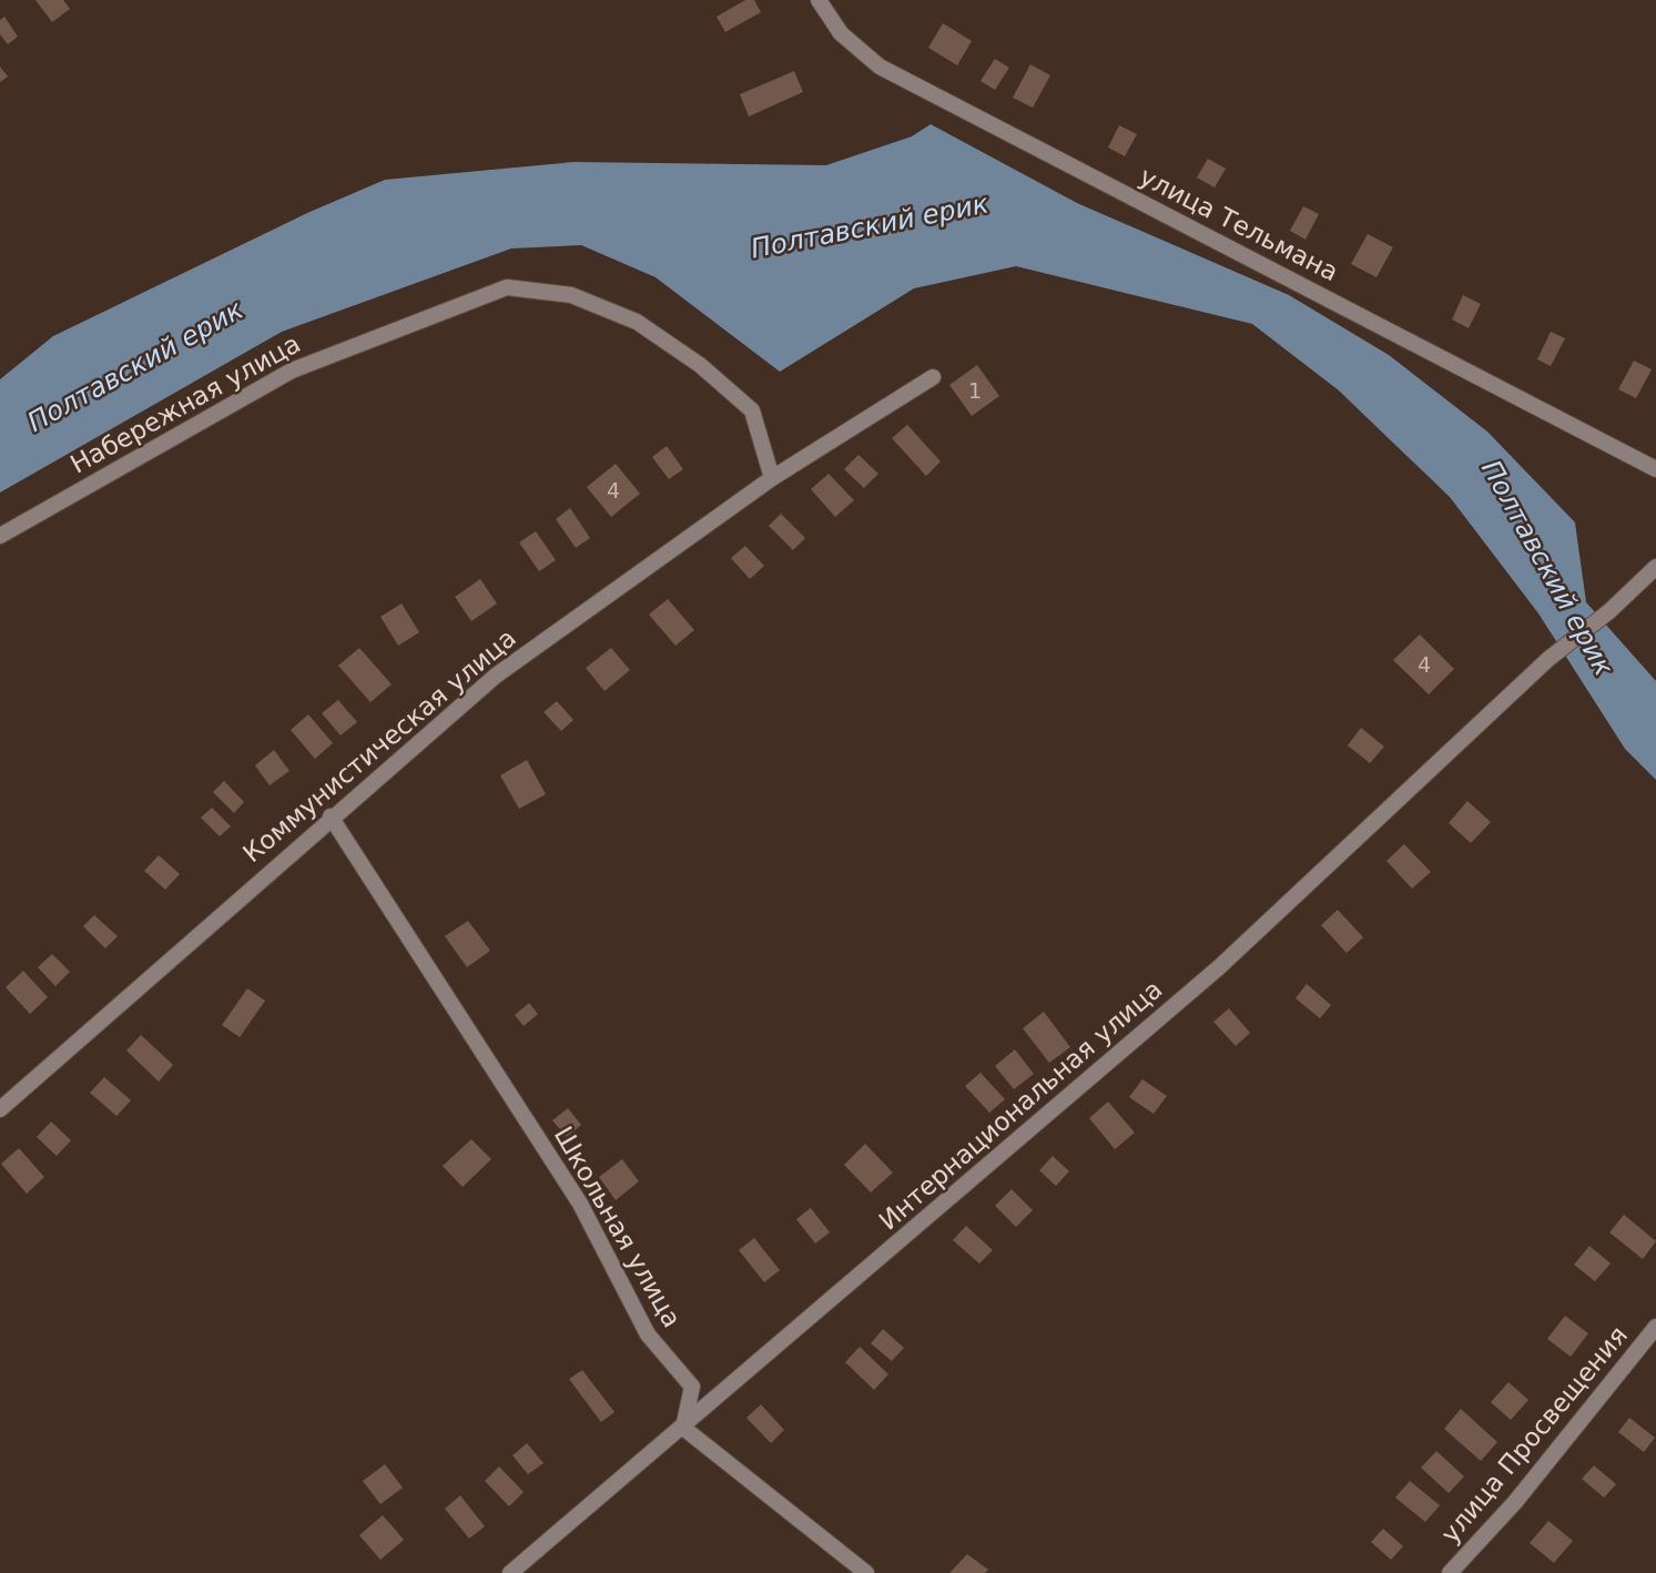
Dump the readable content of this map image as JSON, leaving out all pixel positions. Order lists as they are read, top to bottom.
{
  "streets": {
    "street": [
      "улица Тельмана",
      "Набережная улица",
      "Коммунистическая улица",
      "Интернациональная улица",
      "Школьная улица",
      "улица Просвещения"
    ]
  },
  "crossings": [
    ["Набережная улица", "Коммунистическая улица"],
    ["Коммунистическая улица", "Школьная улица"],
    ["Интернациональная улица", "Школьная улица"]
  ],
  "water": ["Полтавский ерик"],
  "house_numbers": ["1", "4", "4"]
}
